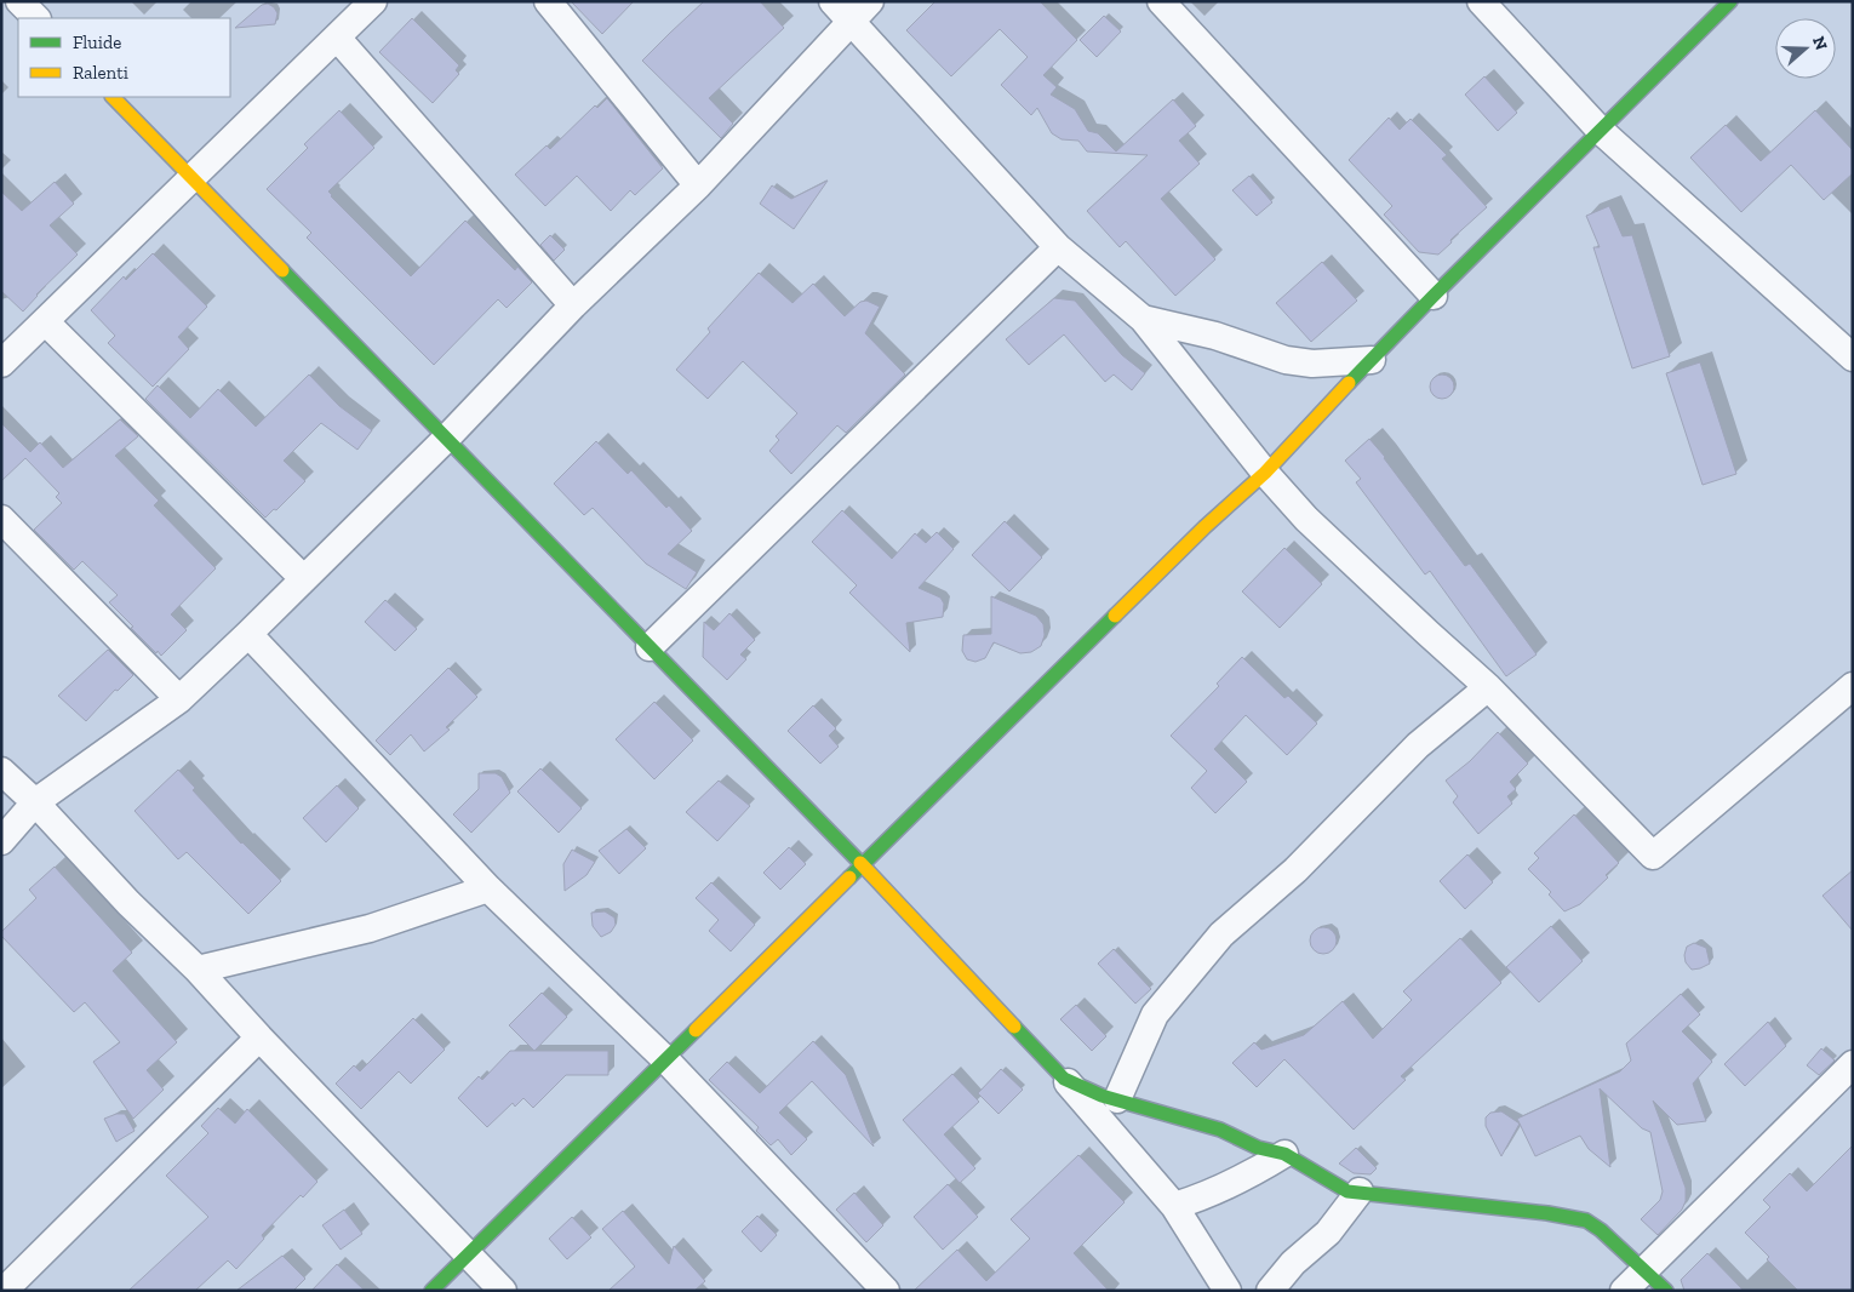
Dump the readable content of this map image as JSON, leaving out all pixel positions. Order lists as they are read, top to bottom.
{
  "legend": ["Fluide", "Ralenti"],
  "north": "right"
}
